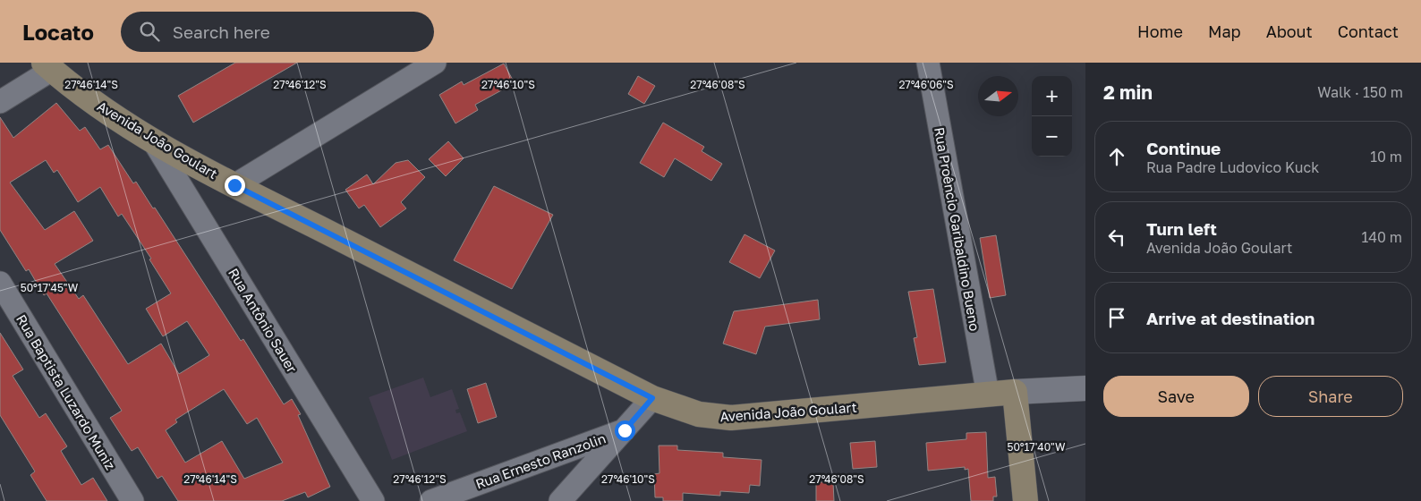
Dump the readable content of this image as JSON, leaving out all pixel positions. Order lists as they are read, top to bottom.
{
  "streets": {
    "main road": ["Avenida João Goulart"],
    "street": [
      "Rua Proêncio Garibaldino Bueno",
      "Rua Antônio Sauer",
      "Rua Baptista Luzardo Muniz",
      "Rua Ernesto Ranzolin"
    ]
  },
  "crossings": [
    ["Avenida João Goulart", "Rua Proêncio Garibaldino Bueno"],
    ["Avenida João Goulart", "Rua Antônio Sauer"]
  ],
  "north": "right",
  "page": {
    "header": "Locato",
    "search": "Search here",
    "nav": [
      "Home",
      "Map",
      "About",
      "Contact"
    ],
    "heading": ["2 min", "Walk · 150 m"],
    "map_buttons": ["+", "−"],
    "list": [
      ["Continue", "Rua Padre Ludovico Kuck", "10 m"],
      ["Turn left", "Avenida João Goulart", "140 m"],
      "Arrive at destination"
    ],
    "buttons": ["Save", "Share"]
  },
  "coordinates": [
    "27°46'14\"S",
    "27°46'12\"S",
    "27°46'10\"S",
    "27°46'08\"S",
    "27°46'06\"S",
    "50°17'45\"W",
    "50°17'40\"W"
  ]
}
